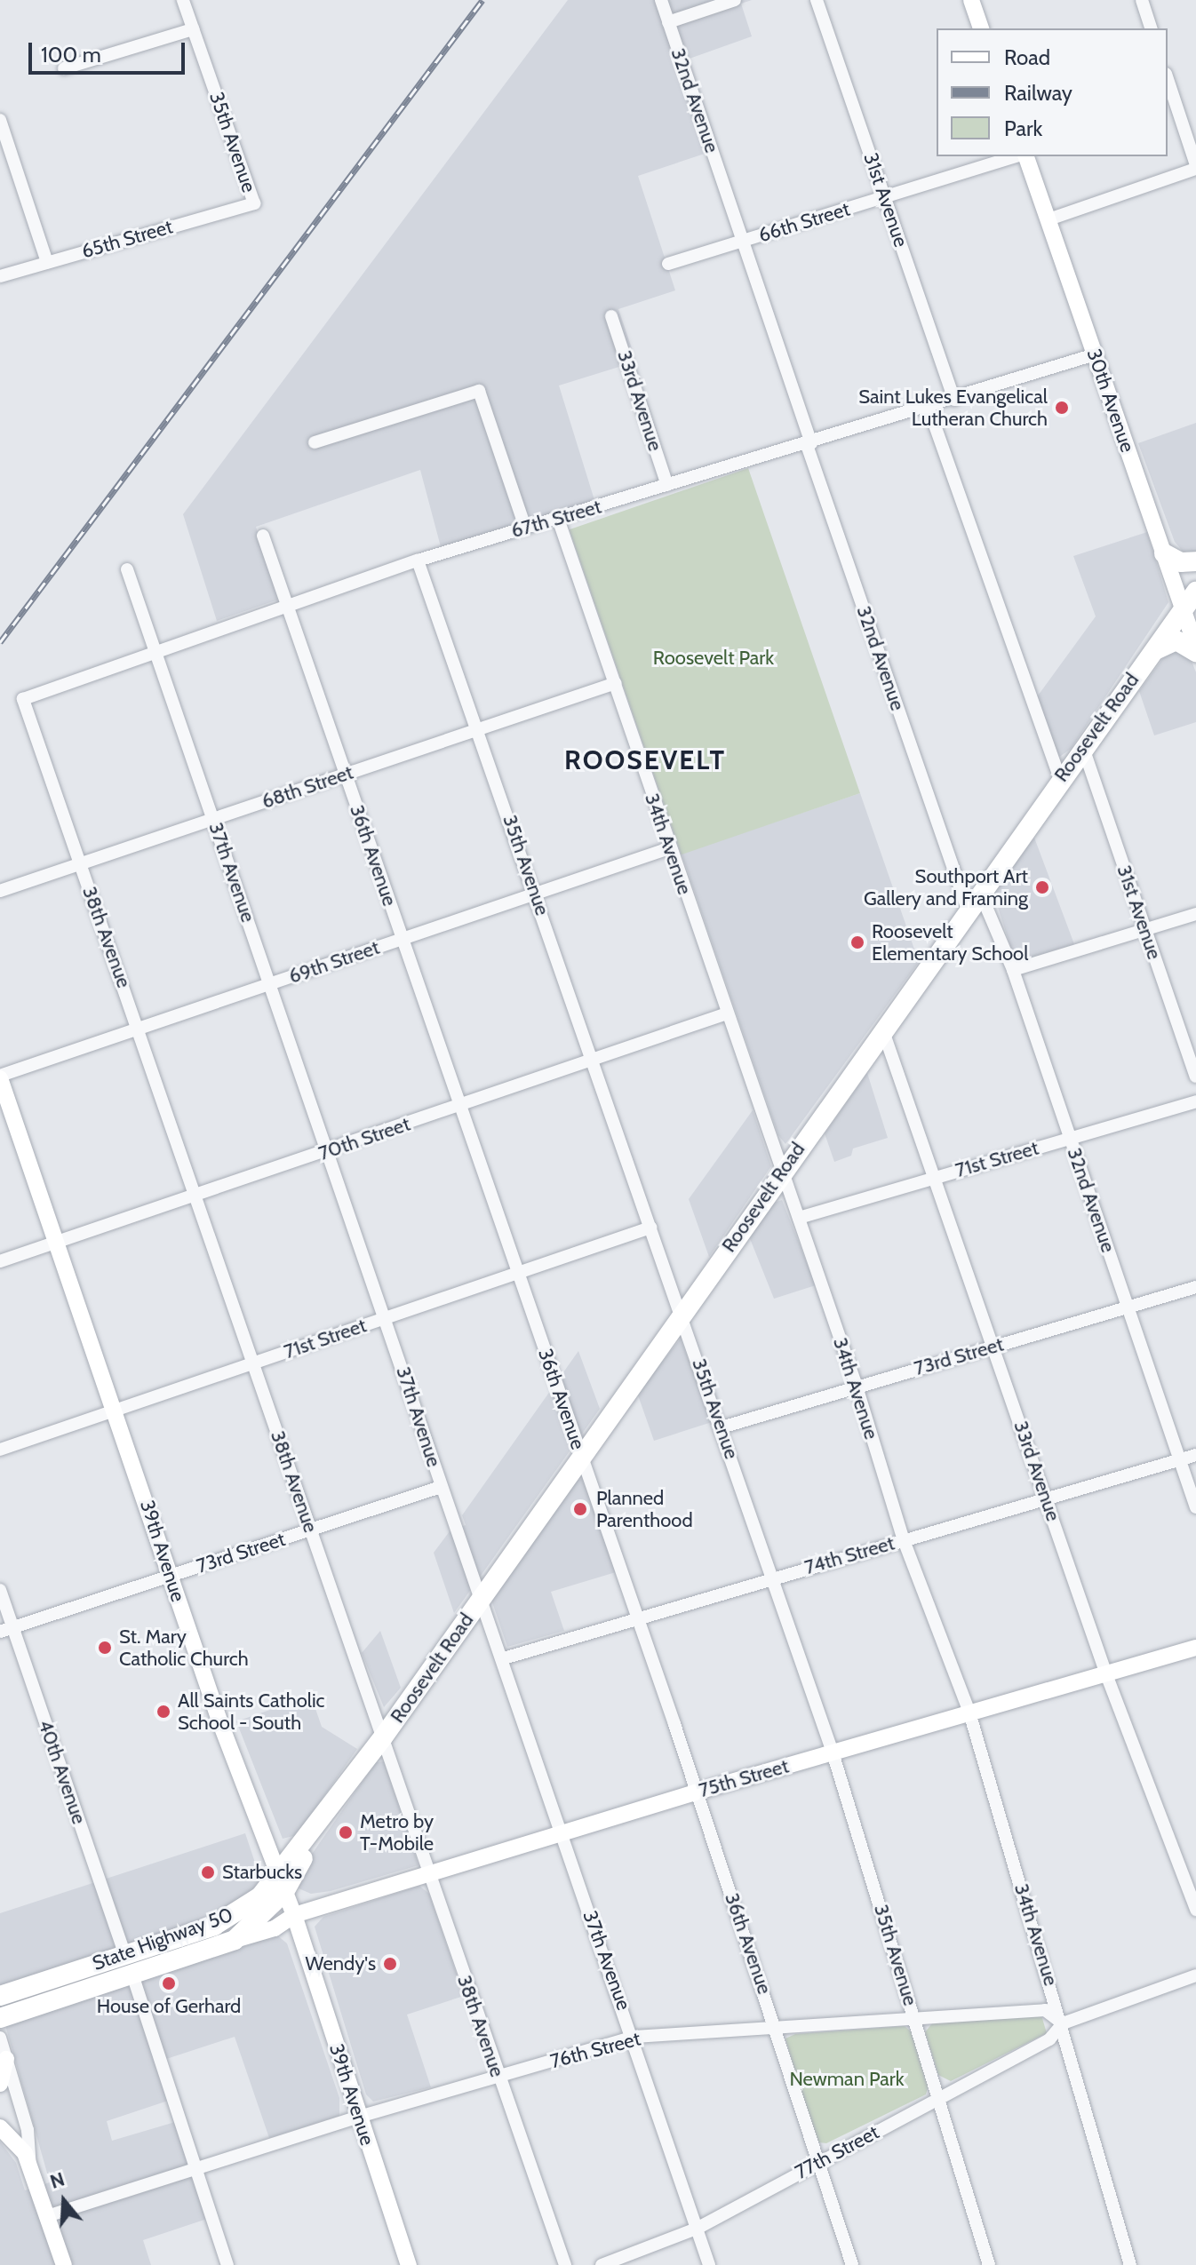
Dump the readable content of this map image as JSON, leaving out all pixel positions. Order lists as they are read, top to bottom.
{
  "streets": {
    "main road": ["Roosevelt Road", "State Highway 50"],
    "street": [
      "32nd Avenue",
      "35th Avenue",
      "31st Avenue",
      "66th Street",
      "65th Street",
      "33rd Avenue",
      "30th Avenue",
      "67th Street",
      "68th Street",
      "34th Avenue",
      "36th Avenue",
      "37th Avenue",
      "38th Avenue",
      "69th Street",
      "70th Street",
      "71st Street",
      "73rd Street",
      "39th Avenue",
      "74th Street",
      "40th Avenue",
      "75th Street",
      "76th Street",
      "77th Street"
    ]
  },
  "crossings": [
    ["32nd Avenue", "66th Street"],
    ["32nd Avenue", "67th Street"],
    ["32nd Avenue", "Roosevelt Road"],
    ["32nd Avenue", "71st Street"],
    ["32nd Avenue", "73rd Street"],
    ["32nd Avenue", "74th Street"],
    ["35th Avenue", "65th Street"],
    ["35th Avenue", "67th Street"],
    ["35th Avenue", "Roosevelt Road"],
    ["35th Avenue", "68th Street"],
    ["35th Avenue", "69th Street"],
    ["35th Avenue", "70th Street"],
    ["35th Avenue", "71st Street"],
    ["35th Avenue", "73rd Street"],
    ["35th Avenue", "74th Street"],
    ["35th Avenue", "75th Street"],
    ["35th Avenue", "76th Street"],
    ["35th Avenue", "77th Street"],
    ["31st Avenue", "66th Street"],
    ["31st Avenue", "67th Street"],
    ["31st Avenue", "Roosevelt Road"],
    ["33rd Avenue", "67th Street"],
    ["33rd Avenue", "Roosevelt Road"],
    ["33rd Avenue", "71st Street"],
    ["33rd Avenue", "73rd Street"],
    ["33rd Avenue", "74th Street"],
    ["33rd Avenue", "75th Street"],
    ["30th Avenue", "67th Street"],
    ["30th Avenue", "Roosevelt Road"],
    ["67th Street", "34th Avenue"],
    ["67th Street", "36th Avenue"],
    ["67th Street", "37th Avenue"],
    ["67th Street", "38th Avenue"],
    ["Roosevelt Road", "34th Avenue"],
    ["Roosevelt Road", "36th Avenue"],
    ["Roosevelt Road", "37th Avenue"],
    ["Roosevelt Road", "38th Avenue"],
    ["Roosevelt Road", "State Highway 50"],
    ["68th Street", "34th Avenue"],
    ["68th Street", "36th Avenue"],
    ["68th Street", "37th Avenue"],
    ["68th Street", "38th Avenue"],
    ["34th Avenue", "69th Street"],
    ["34th Avenue", "70th Street"],
    ["34th Avenue", "71st Street"],
    ["34th Avenue", "73rd Street"],
    ["34th Avenue", "74th Street"],
    ["34th Avenue", "75th Street"],
    ["34th Avenue", "76th Street"],
    ["34th Avenue", "77th Street"],
    ["36th Avenue", "69th Street"],
    ["36th Avenue", "70th Street"],
    ["36th Avenue", "71st Street"],
    ["36th Avenue", "74th Street"],
    ["36th Avenue", "75th Street"],
    ["36th Avenue", "76th Street"],
    ["36th Avenue", "77th Street"],
    ["37th Avenue", "69th Street"],
    ["37th Avenue", "70th Street"],
    ["37th Avenue", "71st Street"],
    ["37th Avenue", "73rd Street"],
    ["37th Avenue", "74th Street"],
    ["37th Avenue", "75th Street"],
    ["37th Avenue", "76th Street"],
    ["37th Avenue", "77th Street"],
    ["38th Avenue", "69th Street"],
    ["38th Avenue", "70th Street"],
    ["38th Avenue", "71st Street"],
    ["38th Avenue", "73rd Street"],
    ["38th Avenue", "75th Street"],
    ["38th Avenue", "76th Street"],
    ["69th Street", "39th Avenue"],
    ["70th Street", "39th Avenue"],
    ["71st Street", "39th Avenue"],
    ["73rd Street", "39th Avenue"],
    ["73rd Street", "40th Avenue"],
    ["39th Avenue", "75th Street"],
    ["39th Avenue", "State Highway 50"],
    ["39th Avenue", "76th Street"],
    ["40th Avenue", "State Highway 50"],
    ["75th Street", "State Highway 50"],
    ["76th Street", "77th Street"]
  ],
  "districts": ["ROOSEVELT"],
  "parks": ["Roosevelt Park", "Newman Park"],
  "places": [
    "Saint Lukes Evangelical Lutheran Church",
    "Southport Art Gallery and Framing",
    "Roosevelt Elementary School",
    "Planned Parenthood",
    "St. Mary Catholic Church",
    "All Saints Catholic School - South",
    "Metro by T-Mobile",
    "Starbucks",
    "Wendy's",
    "House of Gerhard"
  ],
  "legend": ["Road", "Railway", "Park"],
  "scale_bar": "100 m",
  "north": "top"
}
